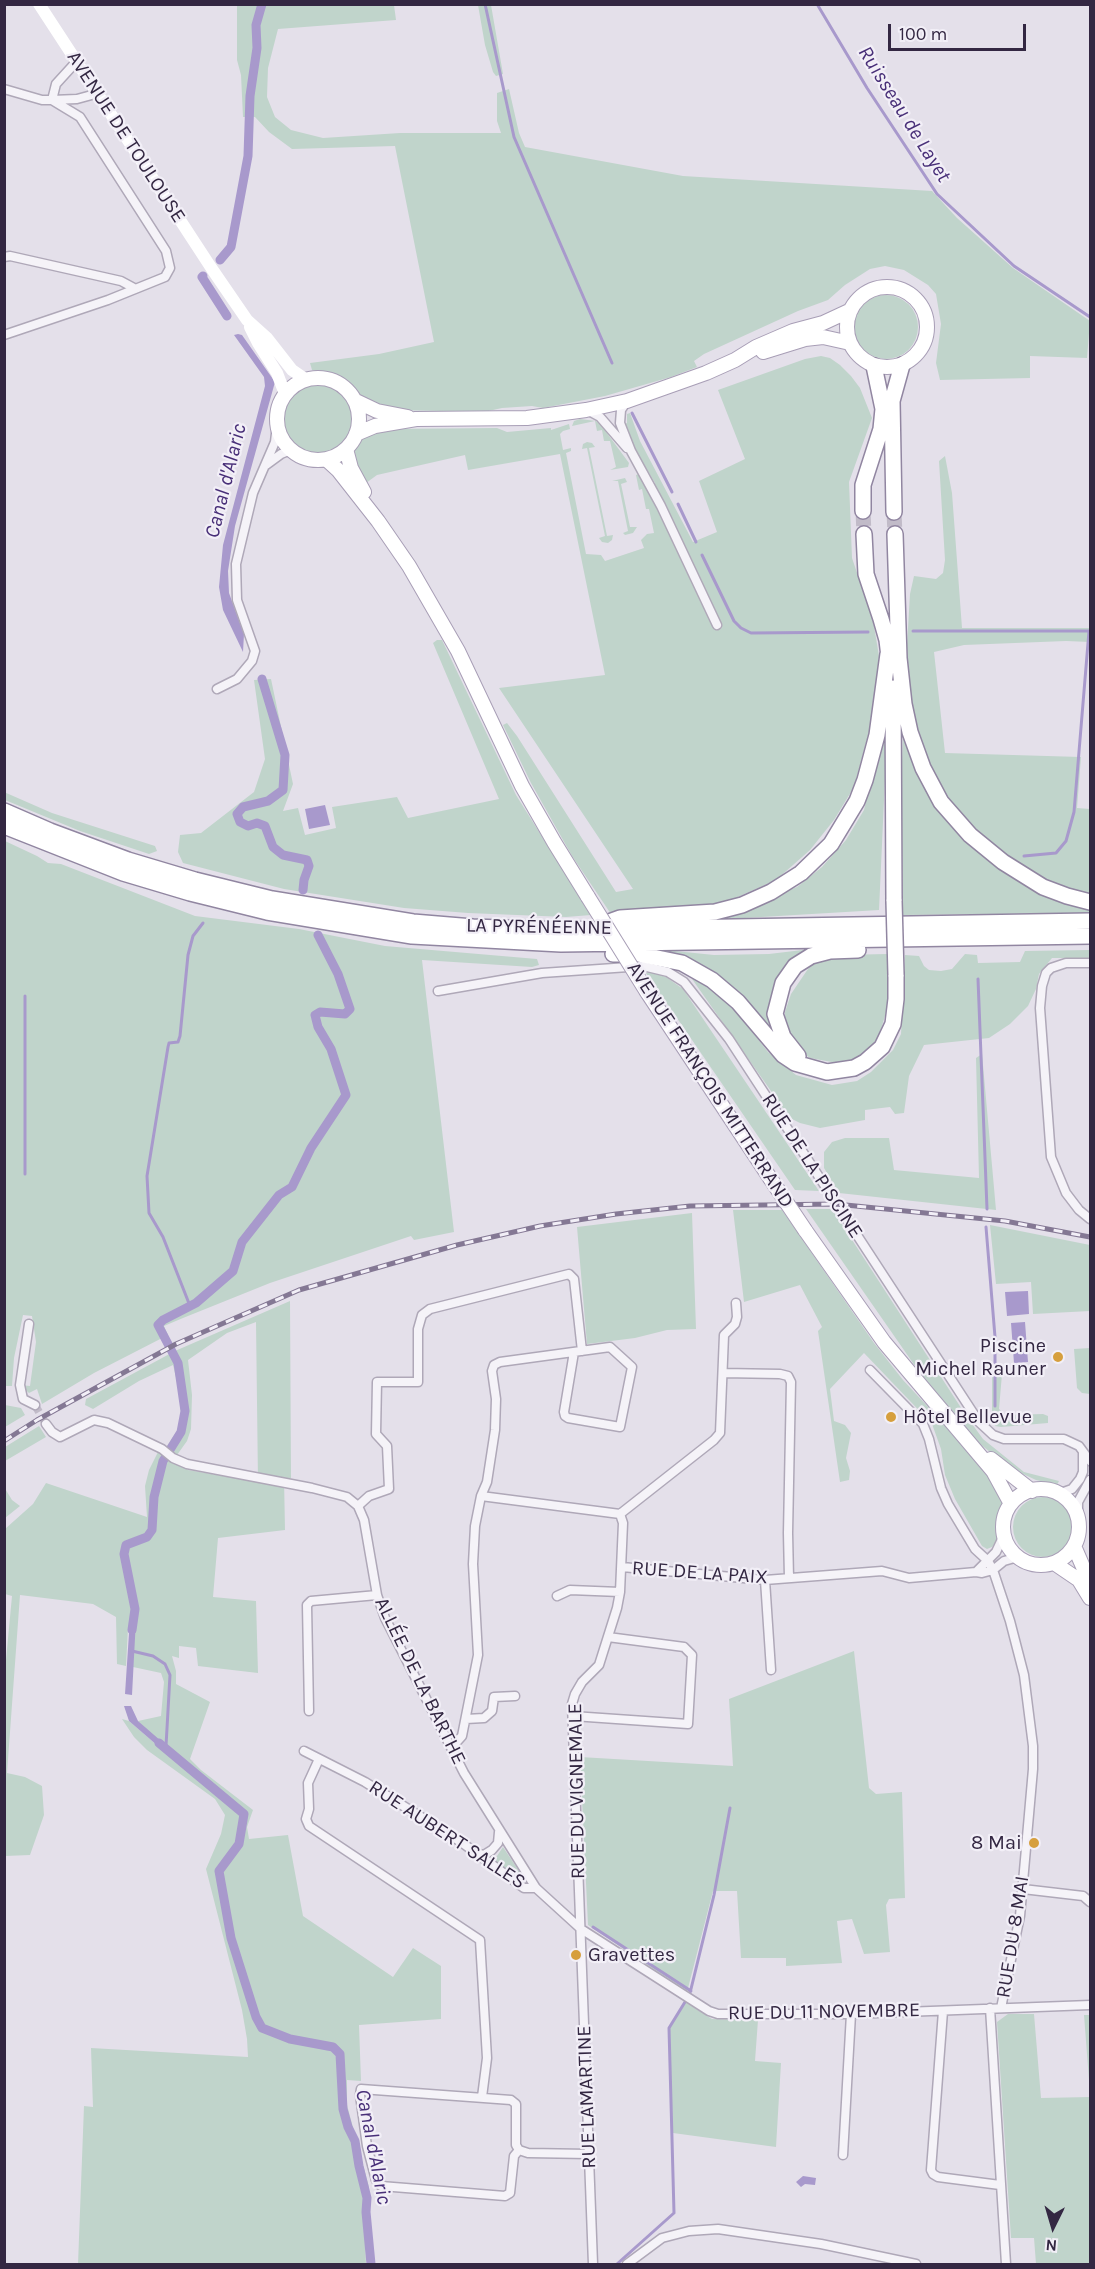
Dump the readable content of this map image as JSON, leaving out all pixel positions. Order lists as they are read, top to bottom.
{
  "streets": {
    "highway": ["LA PYRÉNÉENNE"],
    "main road": ["AVENUE DE TOULOUSE", "AVENUE FRANÇOIS MITTERRAND"],
    "street": [
      "RUE DE LA PISCINE",
      "RUE DE LA PAIX",
      "ALLÉE DE LA BARTHE",
      "RUE DU VIGNEMALE",
      "RUE AUBERT SALLES",
      "RUE DU 8 MAI",
      "RUE DU 11 NOVEMBRE",
      "RUE LAMARTINE"
    ]
  },
  "crossings": [
    ["RUE DE LA PAIX", "RUE DU VIGNEMALE"],
    ["RUE DE LA PAIX", "RUE DU 8 MAI"],
    ["ALLÉE DE LA BARTHE", "RUE AUBERT SALLES"],
    ["RUE DU VIGNEMALE", "RUE AUBERT SALLES"],
    ["RUE DU VIGNEMALE", "RUE DU 11 NOVEMBRE"],
    ["RUE DU VIGNEMALE", "RUE LAMARTINE"],
    ["RUE AUBERT SALLES", "RUE DU 11 NOVEMBRE"],
    ["RUE AUBERT SALLES", "RUE LAMARTINE"],
    ["RUE DU 8 MAI", "RUE DU 11 NOVEMBRE"],
    ["RUE DU 11 NOVEMBRE", "RUE LAMARTINE"]
  ],
  "water": ["Ruisseau de Layet", "Canal d'Alaric"],
  "places": [
    "Piscine Michel Rauner",
    "Hôtel Bellevue",
    "8 Mai",
    "Gravettes"
  ],
  "scale_bar": "100 m",
  "north": "bottom"
}
